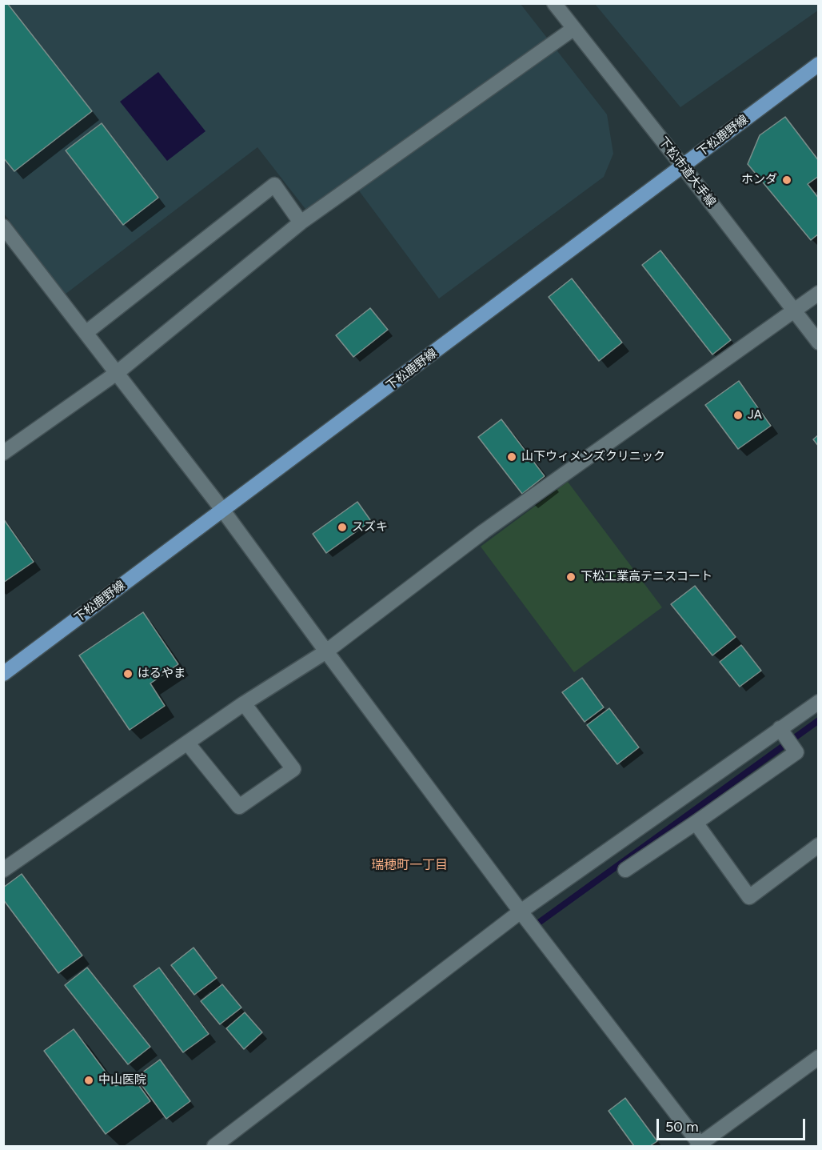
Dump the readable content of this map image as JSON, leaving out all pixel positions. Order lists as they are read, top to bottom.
{
  "streets": {
    "main road": ["下松鹿野線"],
    "street": ["下松市道大手線"]
  },
  "crossings": [
    ["下松鹿野線", "下松市道大手線"]
  ],
  "districts": ["瑞穂町一丁目"],
  "places": [
    "ホンダ",
    "JA",
    "山下ウィメンズクリニック",
    "スズキ",
    "下松工業高テニスコート",
    "はるやま",
    "中山医院"
  ],
  "scale_bar": "50 m"
}
